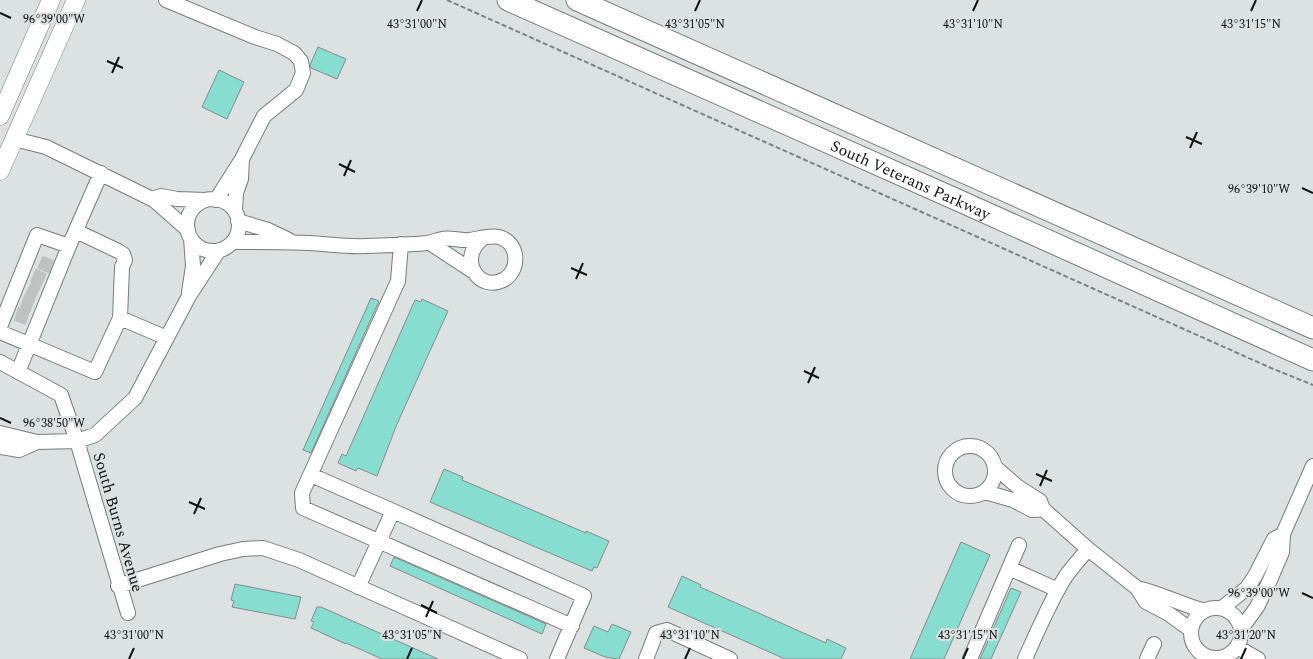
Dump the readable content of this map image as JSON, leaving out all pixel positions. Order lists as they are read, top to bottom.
{
  "streets": {
    "highway": ["South Veterans Parkway"],
    "street": ["South Burns Avenue"]
  },
  "coordinates": [
    "96°39'00\"W",
    "43°31'00\"N",
    "43°31'05\"N",
    "43°31'10\"N",
    "43°31'15\"N",
    "96°39'10\"W",
    "96°38'50\"W",
    "43°31'20\"N"
  ]
}
